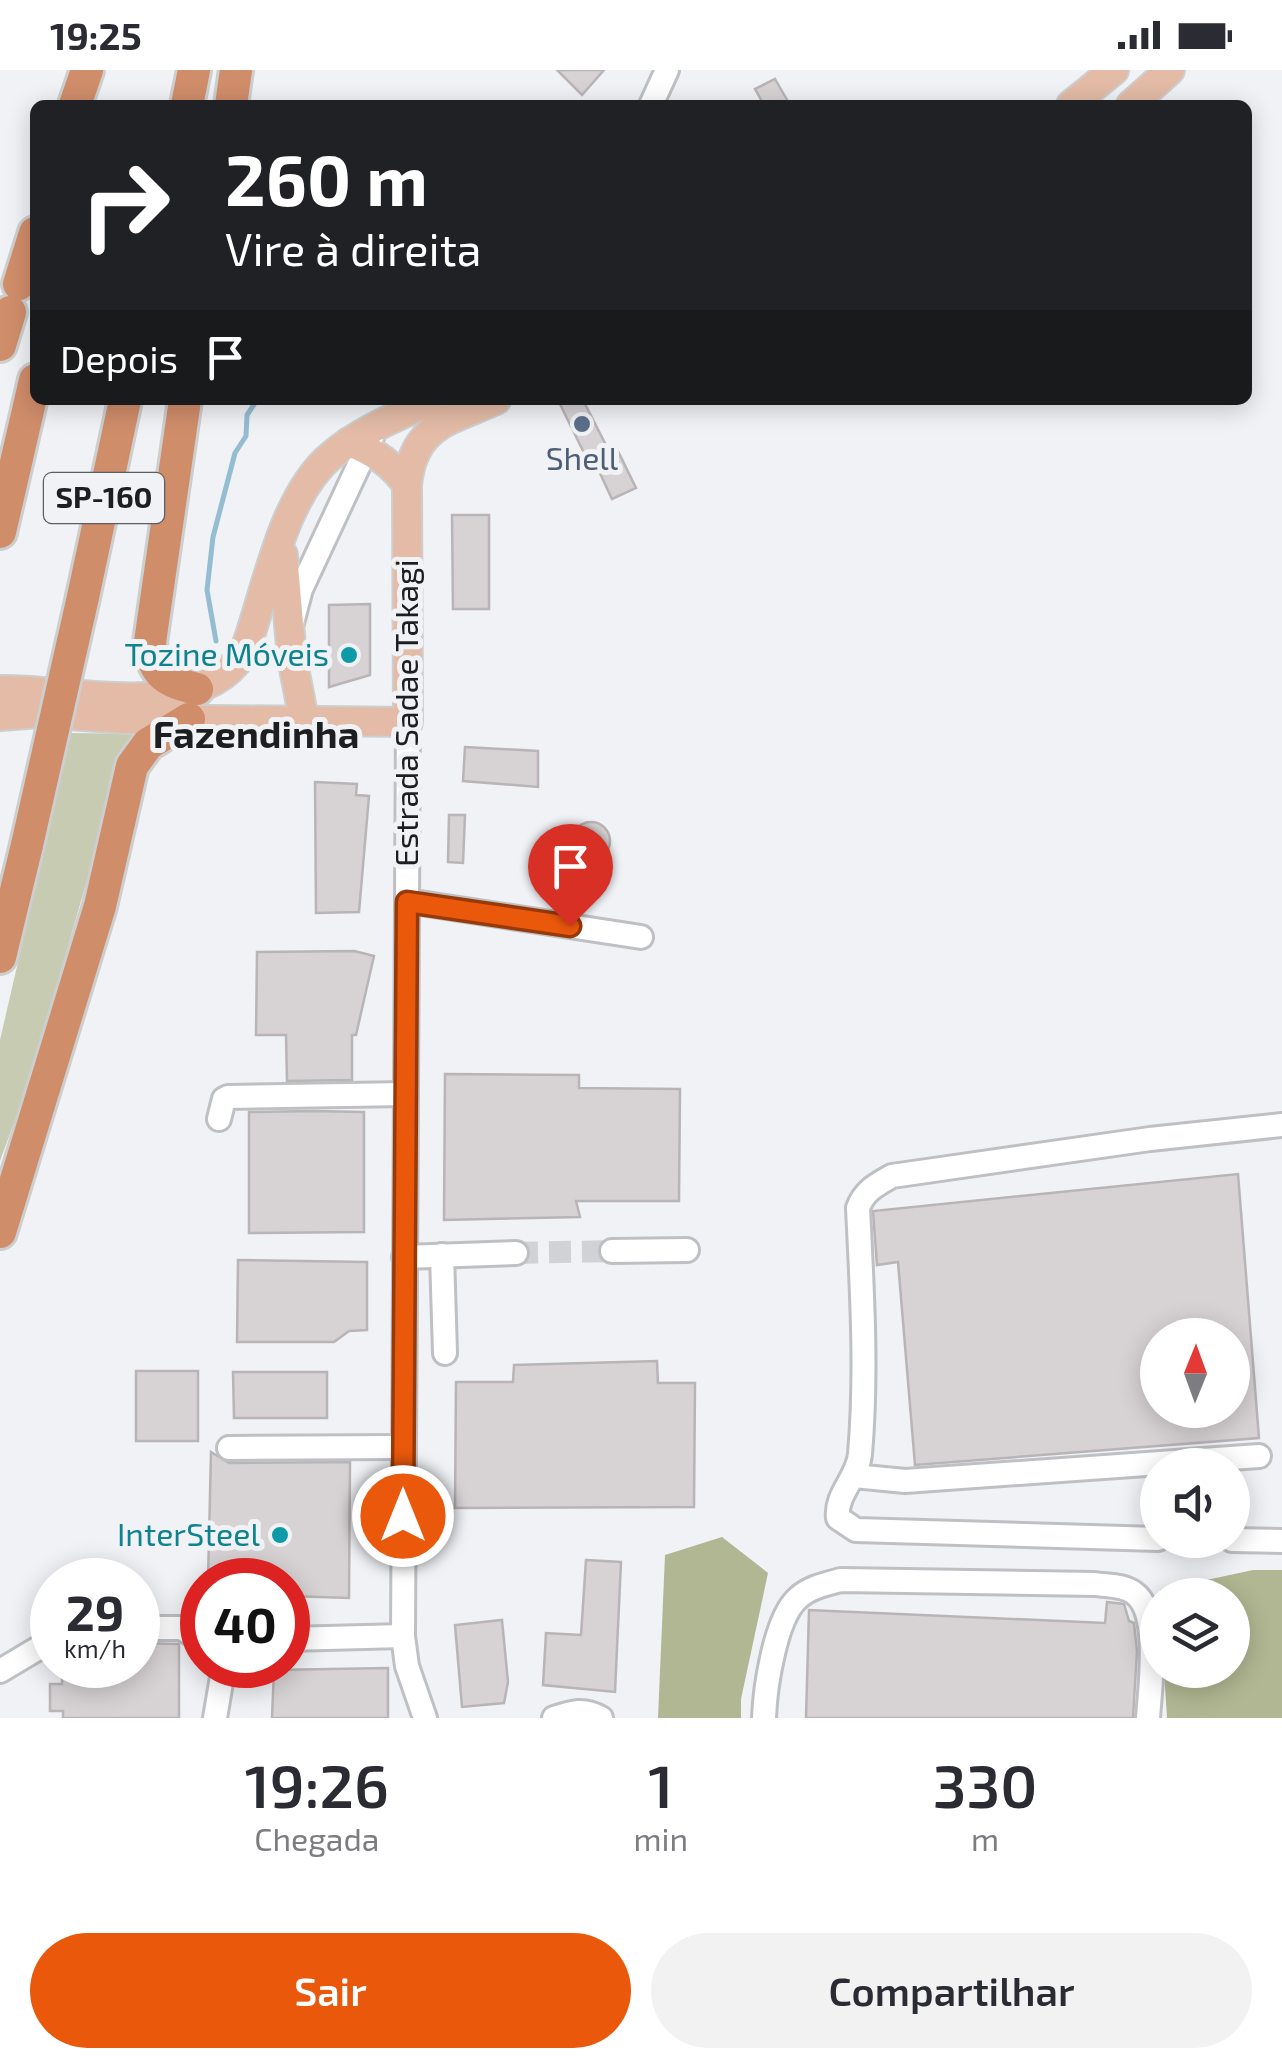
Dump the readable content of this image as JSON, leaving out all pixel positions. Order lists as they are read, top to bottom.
{
  "streets": {
    "highway": ["SP-160"],
    "main road": ["Estrada Sadae Takagi"]
  },
  "districts": ["Fazendinha"],
  "places": ["Shell", "Tozine Móveis", "InterSteel"],
  "north": "top",
  "page": {
    "status": "19:25",
    "turn": ["260 m", "Vire à direita"],
    "then": "Depois",
    "speed": "29 km/h",
    "limit": "40",
    "eta": [
      "19:26",
      "Chegada",
      "1",
      "min",
      "330",
      "m"
    ],
    "buttons": ["Sair", "Compartilhar"]
  }
}
